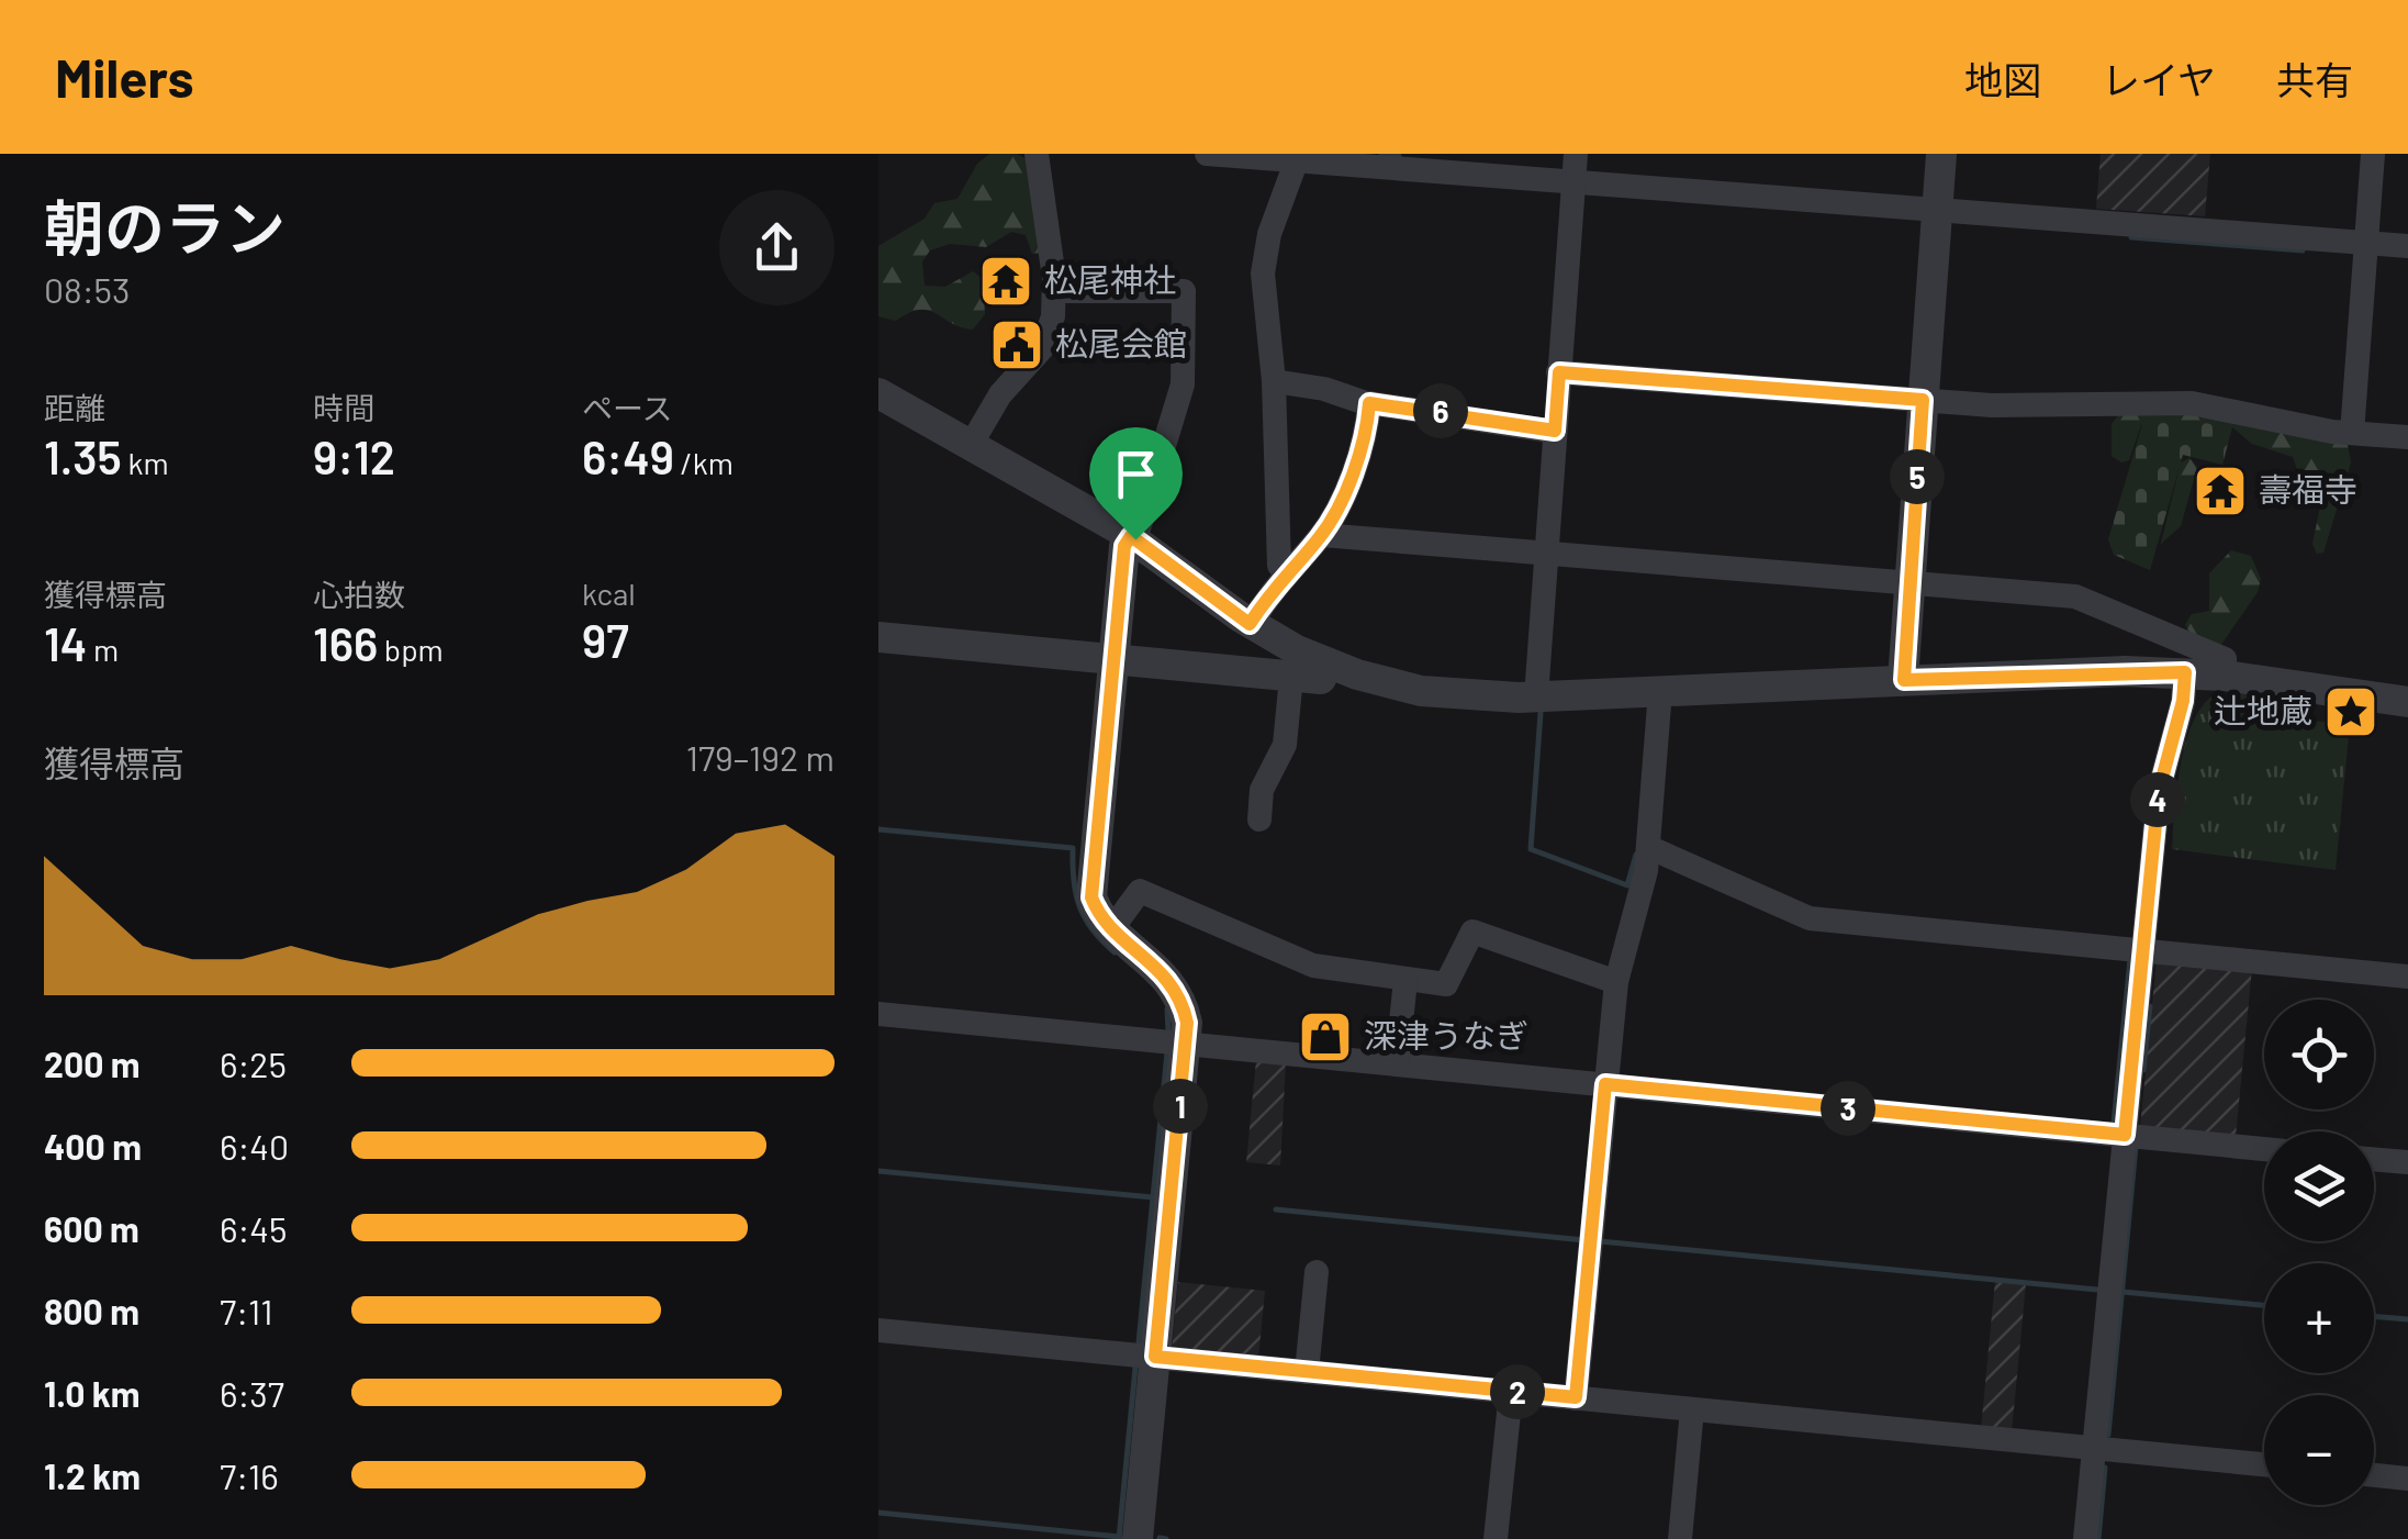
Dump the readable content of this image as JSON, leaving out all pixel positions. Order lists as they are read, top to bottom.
{
  "places": {
    "temple": ["松尾神社", "壽福寺"],
    "public building": ["松尾会館"],
    "place": ["辻地蔵"],
    "shop": ["深津うなぎ"]
  },
  "page": {
    "header": "Milers",
    "nav": ["地図", "レイヤ", "共有"],
    "heading": ["朝のラン", "08:53"],
    "stats": [
      ["距離", "1.35 km"],
      ["時間", "9:12"],
      ["ペース", "6:49 /km"],
      ["獲得標高", "14 m"],
      ["心拍数", "166 bpm"],
      ["kcal", "97"]
    ],
    "pins": [
      "6",
      "5",
      "4",
      "1",
      "3",
      "2"
    ],
    "chart": ["獲得標高", "179–192 m"],
    "map_buttons": ["+", "−"],
    "list": [
      {
        "name": "200 m",
        "note": "6:25"
      },
      {
        "name": "400 m",
        "note": "6:40"
      },
      {
        "name": "600 m",
        "note": "6:45"
      },
      {
        "name": "800 m",
        "note": "7:11"
      },
      {
        "name": "1.0 km",
        "note": "6:37"
      },
      {
        "name": "1.2 km",
        "note": "7:16"
      }
    ]
  }
}
